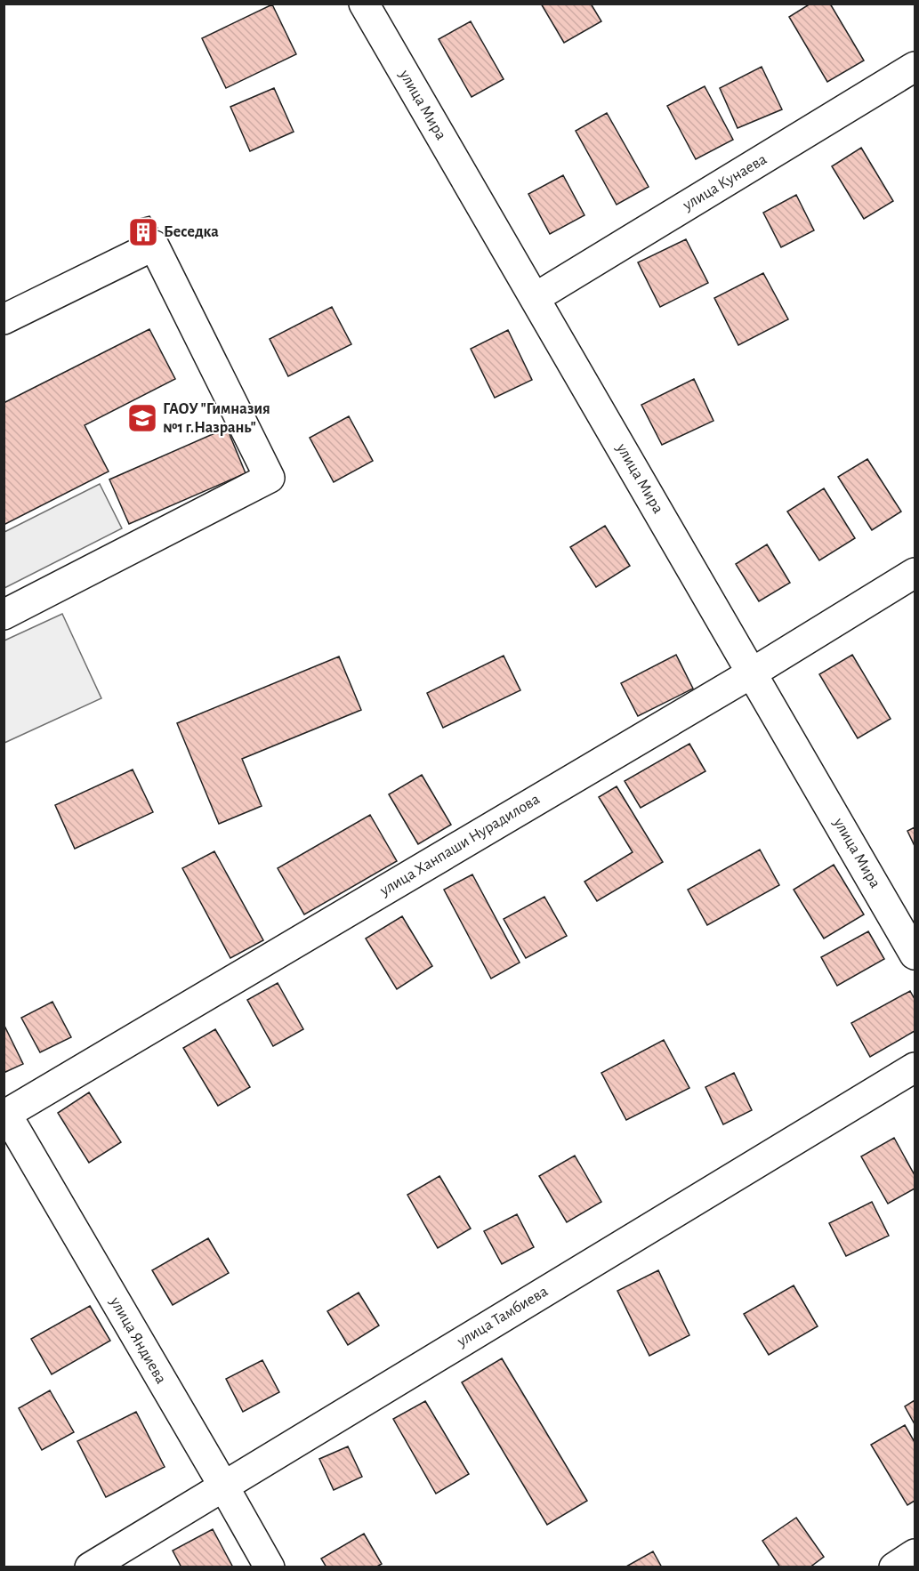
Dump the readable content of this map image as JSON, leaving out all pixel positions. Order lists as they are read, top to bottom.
{
  "streets": {
    "street": [
      "улица Мира",
      "улица Кунаева",
      "улица Ханпаши Нурадилова",
      "улица Тамбиева",
      "улица Яндиева"
    ]
  },
  "crossings": [
    ["улица Мира", "улица Кунаева"],
    ["улица Мира", "улица Ханпаши Нурадилова"],
    ["улица Ханпаши Нурадилова", "улица Яндиева"],
    ["улица Тамбиева", "улица Яндиева"]
  ],
  "places": {
    "building": ["Беседка"],
    "school or university": ["ГАОУ \"Гимназия №1 г.Назрань\""]
  }
}
